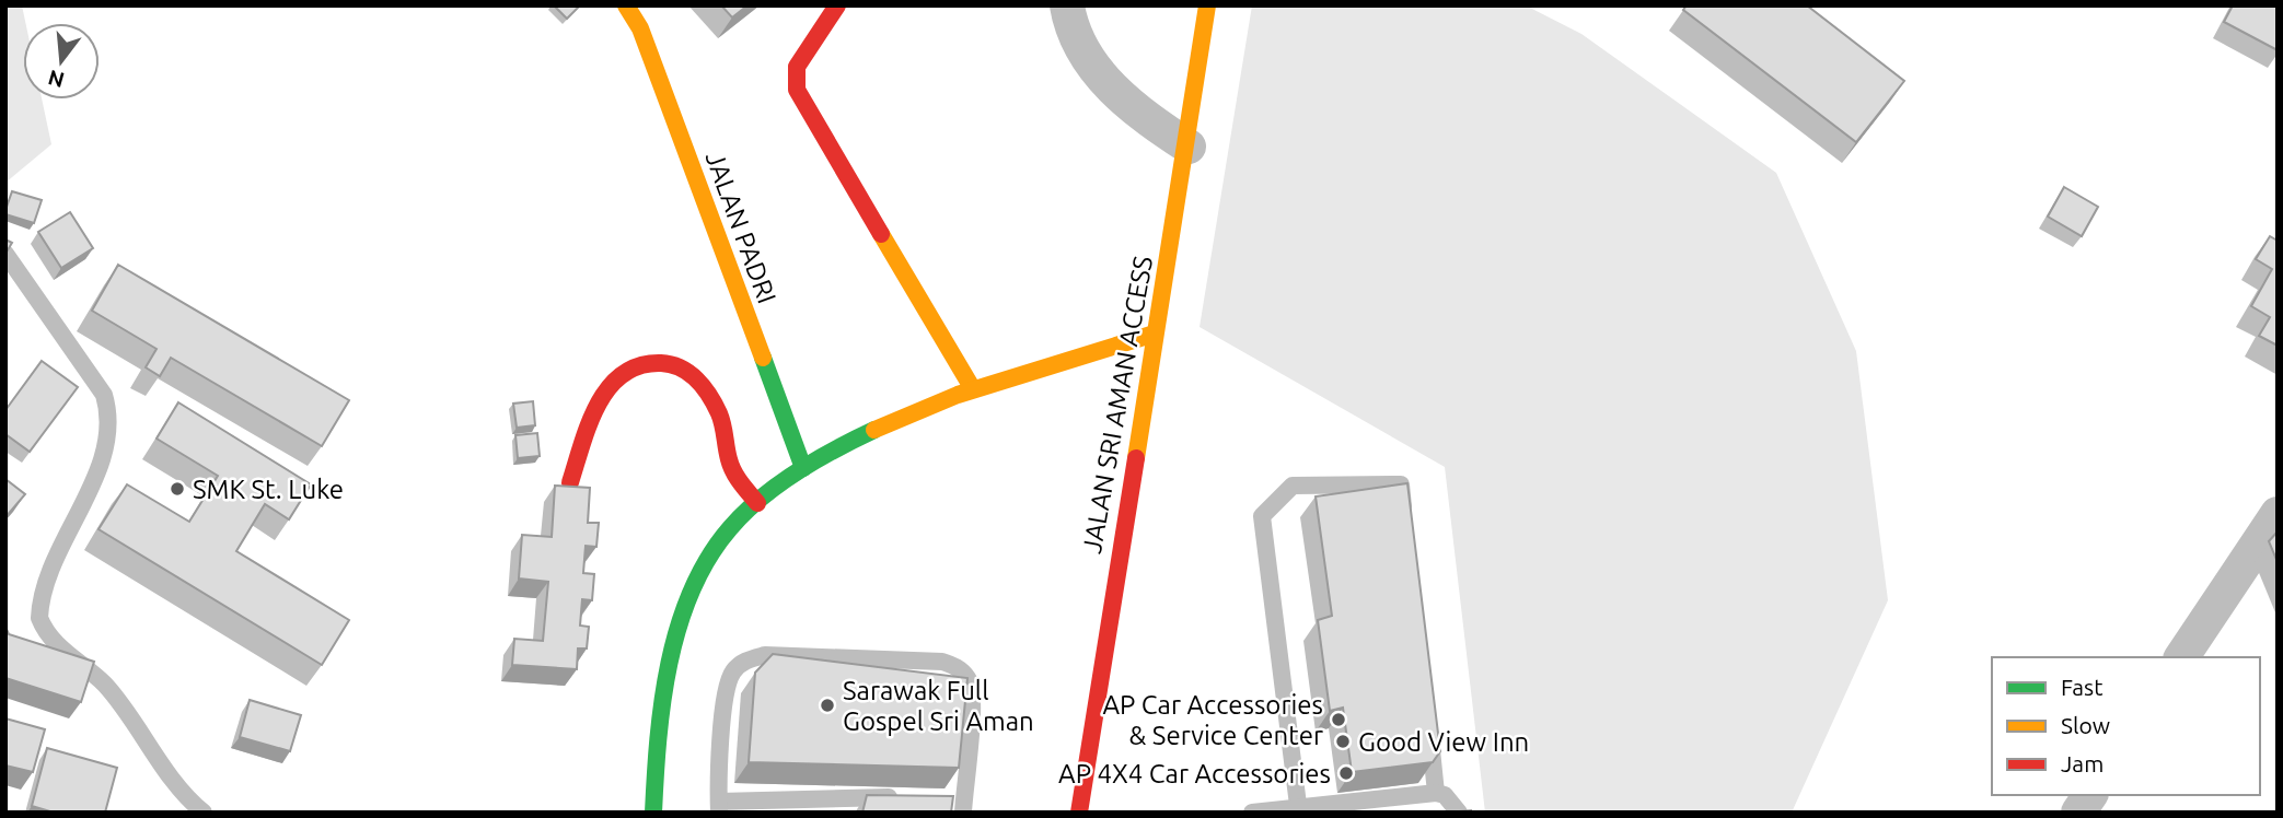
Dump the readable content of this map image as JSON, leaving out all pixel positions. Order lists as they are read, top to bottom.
{
  "streets": {
    "street": ["JALAN PADRI", "JALAN SRI AMAN ACCESS"]
  },
  "places": [
    "SMK St. Luke",
    "Sarawak Full Gospel Sri Aman",
    "AP Car Accessories & Service Center",
    "Good View Inn",
    "AP 4X4 Car Accessories"
  ],
  "legend": ["Fast", "Slow", "Jam"],
  "north": "bottom"
}
